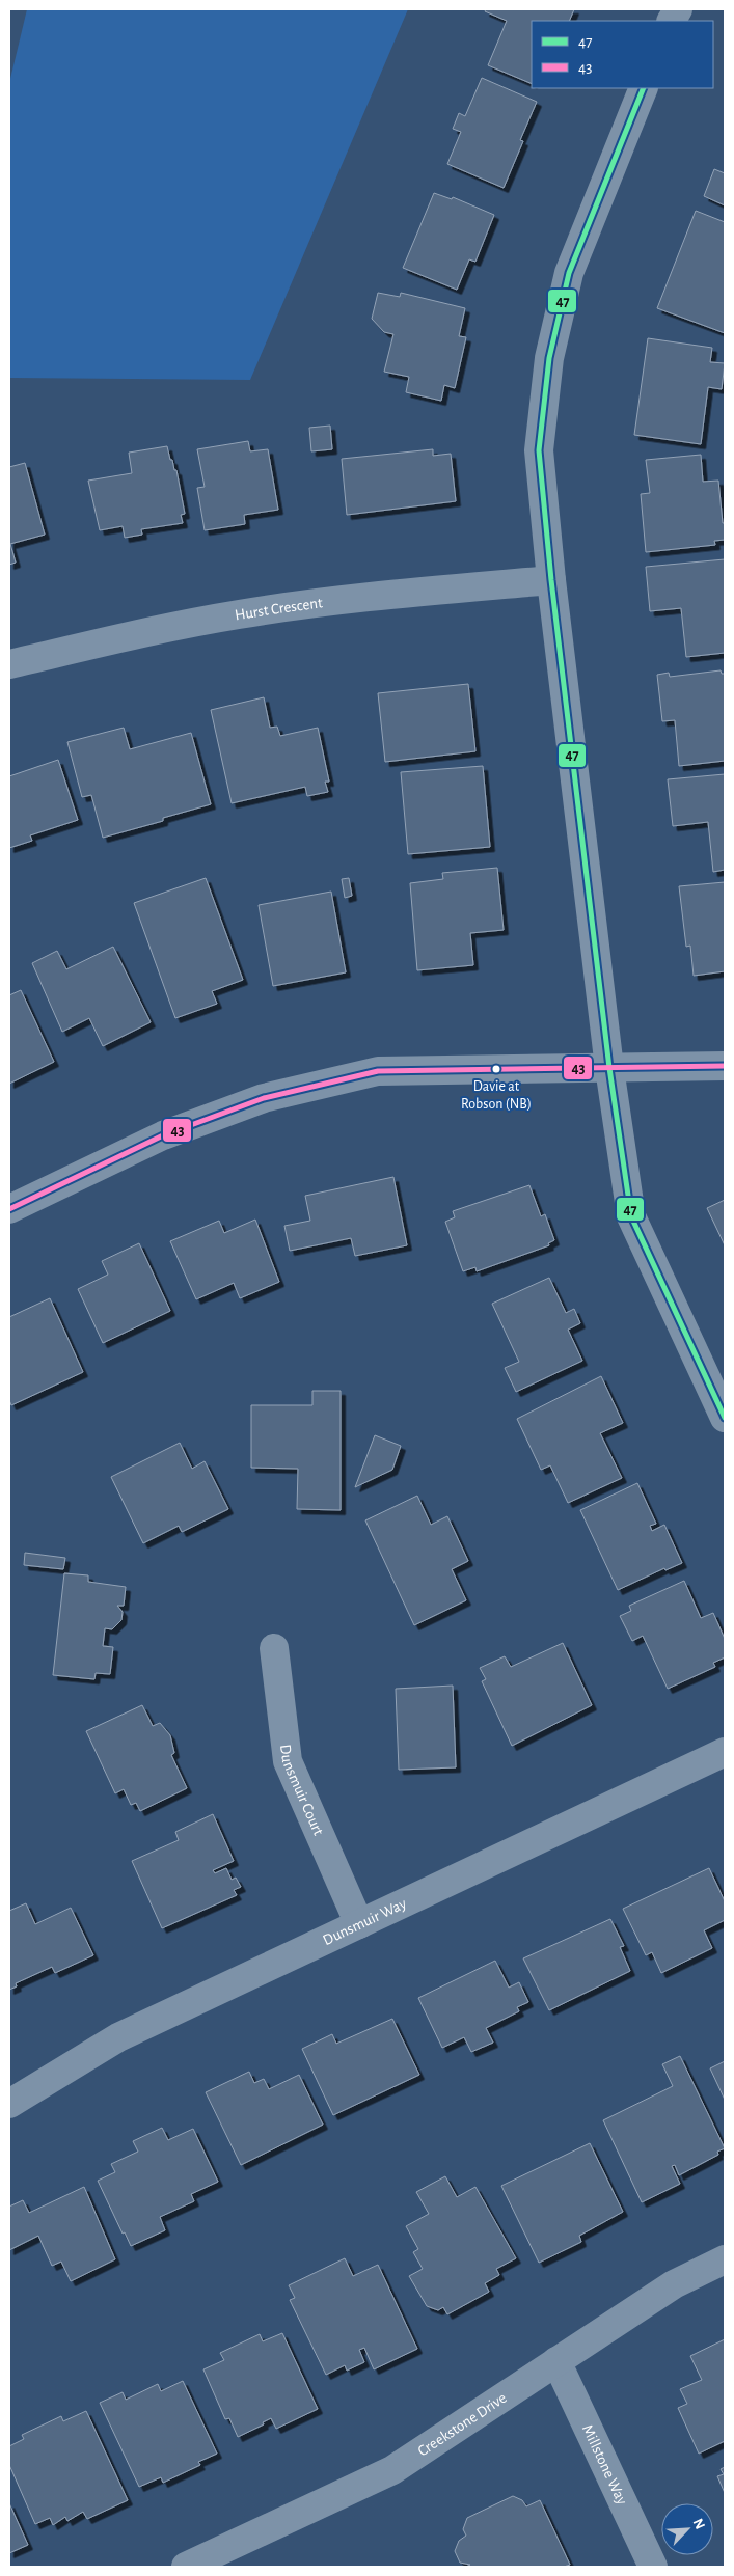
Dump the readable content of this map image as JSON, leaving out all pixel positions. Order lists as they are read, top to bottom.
{
  "streets": {
    "street": [
      "Hurst Crescent",
      "Dunsmuir Court",
      "Dunsmuir Way",
      "Creekstone Drive",
      "Millstone Way"
    ]
  },
  "crossings": [
    ["Dunsmuir Court", "Dunsmuir Way"],
    ["Creekstone Drive", "Millstone Way"]
  ],
  "places": ["Davie at Robson (NB)"],
  "lines": ["transit line 47", "transit line 43"],
  "legend": ["47", "43"],
  "north": "top right"
}
